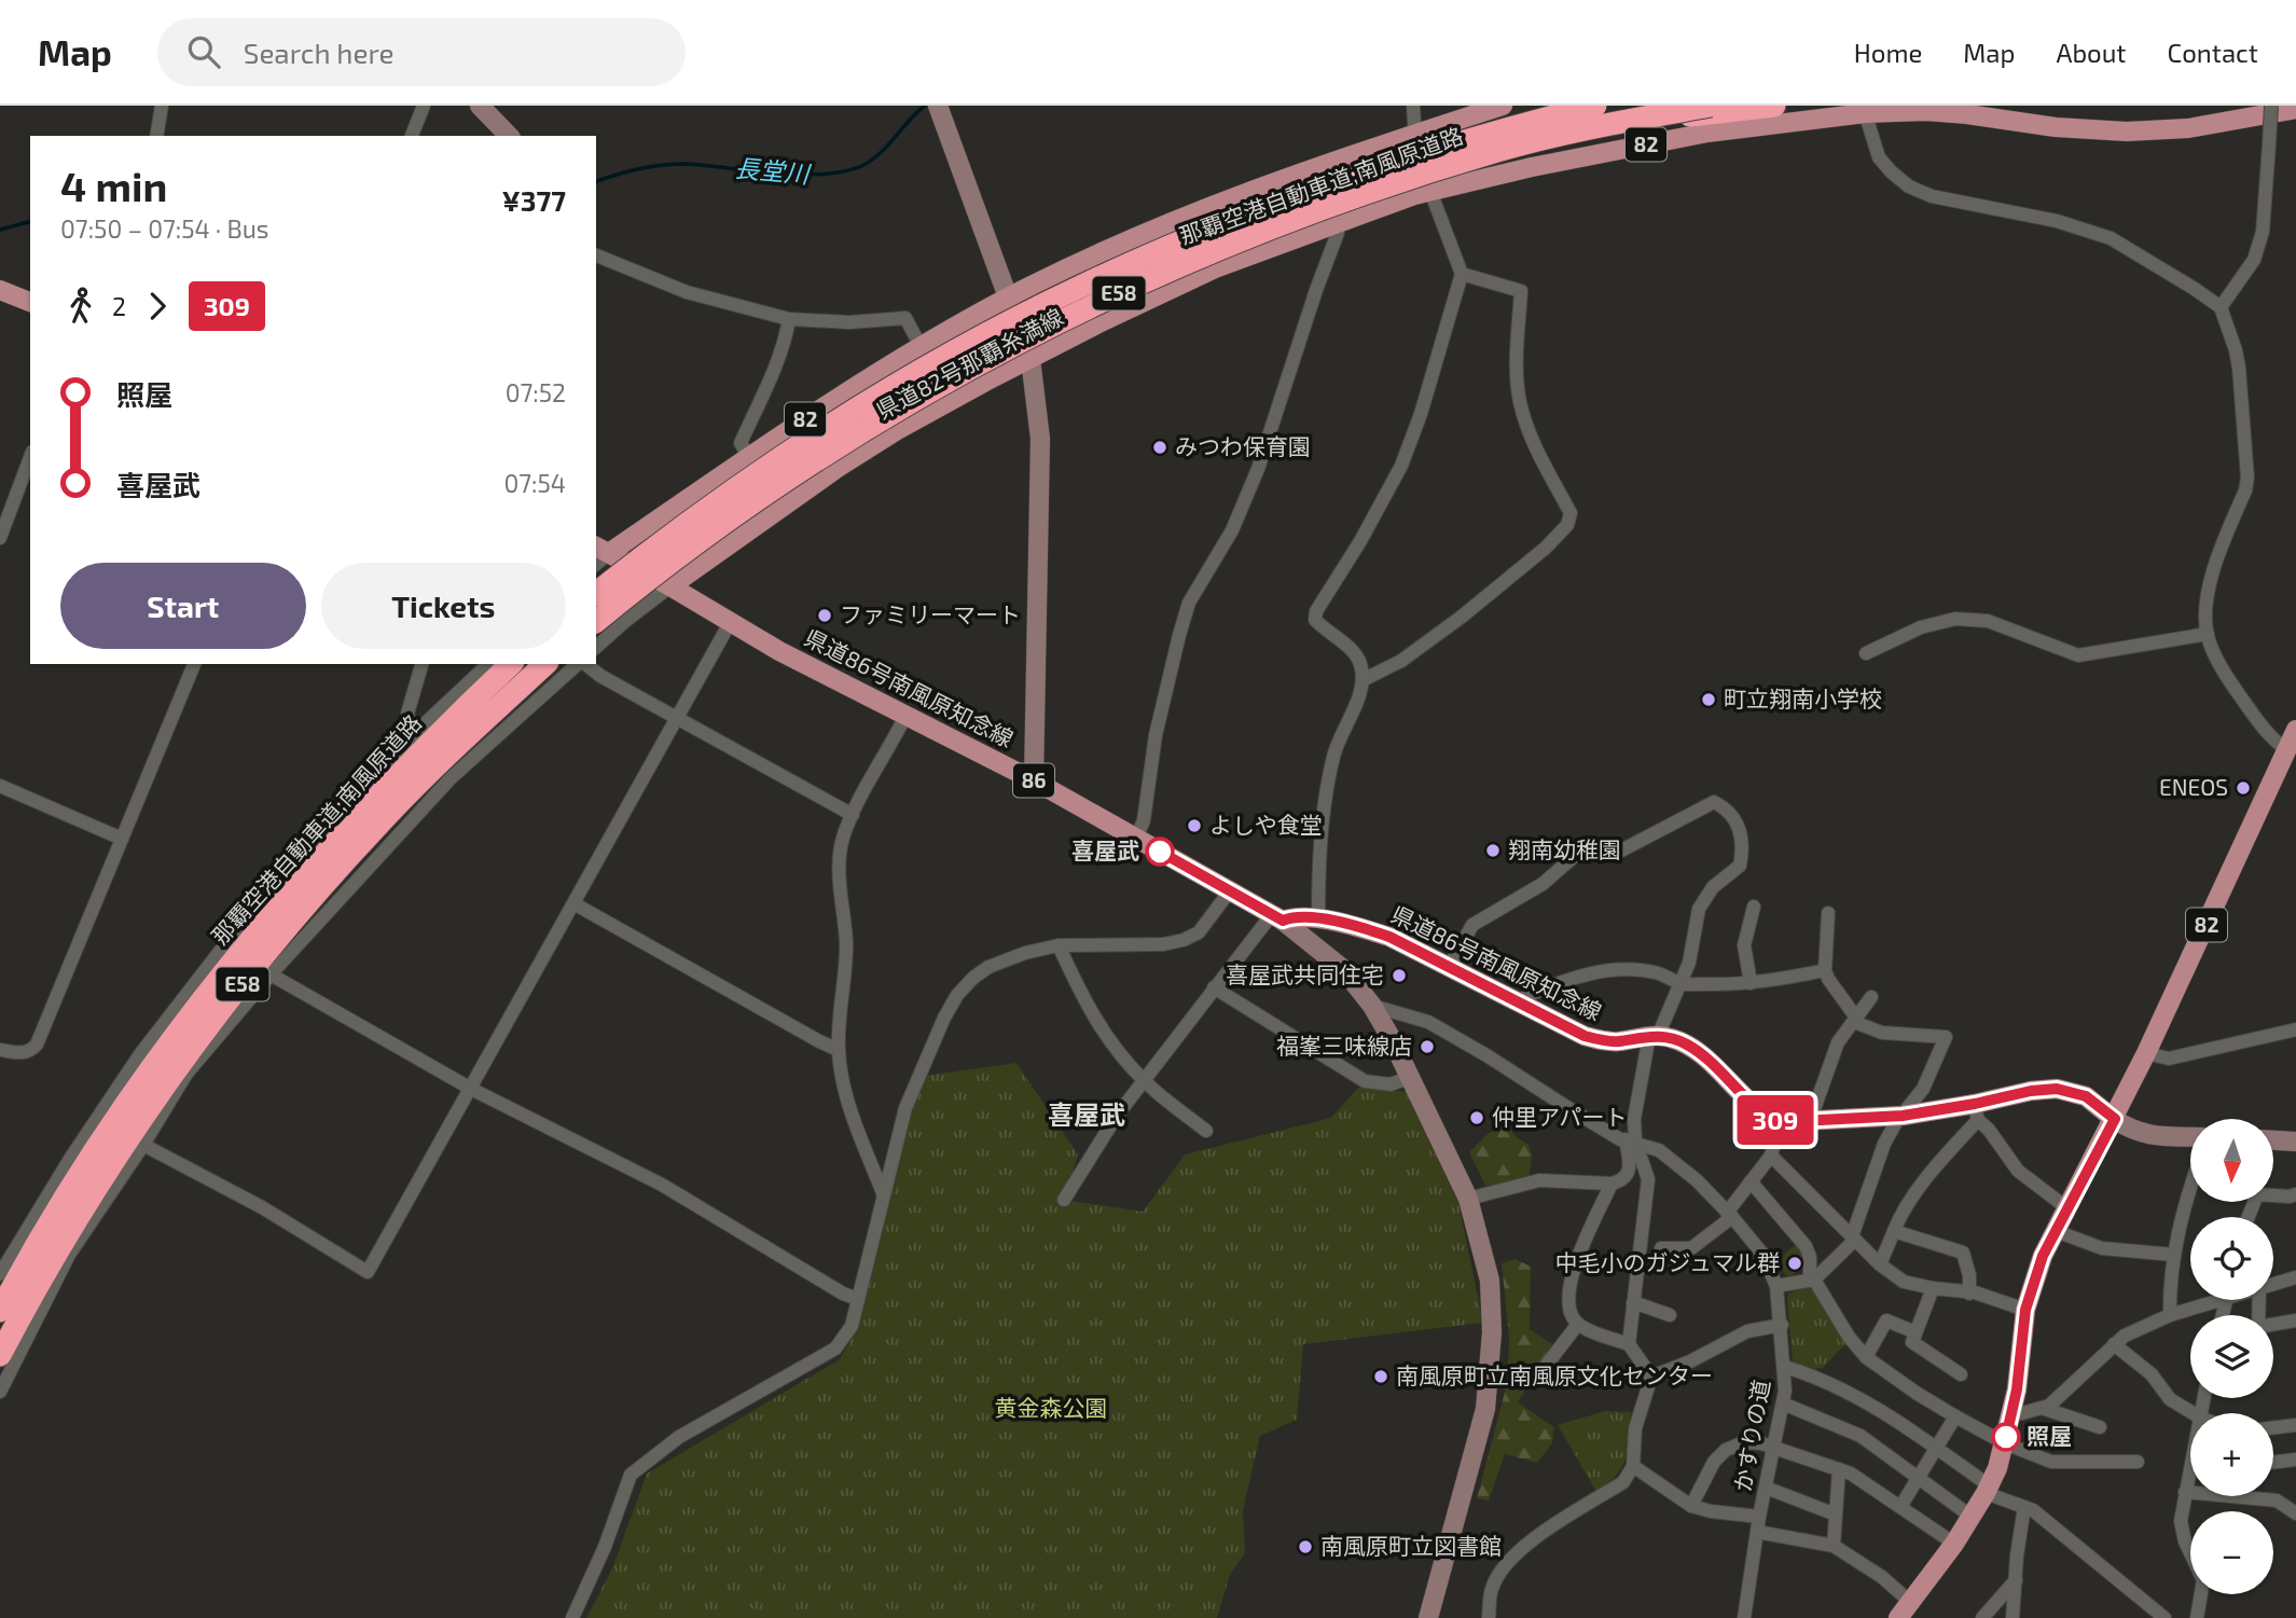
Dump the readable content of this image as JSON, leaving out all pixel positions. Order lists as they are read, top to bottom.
{
  "streets": {
    "highway": ["那覇空港自動車道;南風原道路", "E58"],
    "main road": [
      "82",
      "県道82号那覇糸満線",
      "県道86号南風原知念線",
      "86"
    ],
    "street": ["かすりの道"]
  },
  "crossings": [
    ["県道82号那覇糸満線", "県道86号南風原知念線"]
  ],
  "districts": ["喜屋武"],
  "water": ["長堂川"],
  "parks": ["黄金森公園"],
  "places": [
    "みつわ保育園",
    "ファミリーマート",
    "町立翔南小学校",
    "ENEOS",
    "よしや食堂",
    "翔南幼稚園",
    "喜屋武",
    "喜屋武共同住宅",
    "福峯三味線店",
    "仲里アパート",
    "中毛小のガジュマル群",
    "南風原町立南風原文化センター",
    "照屋",
    "南風原町立図書館"
  ],
  "lines": ["bus line 309"],
  "north": "bottom",
  "page": {
    "header": "Map",
    "search": "Search here",
    "nav": [
      "Home",
      "Map",
      "About",
      "Contact"
    ],
    "on_map": "309",
    "heading": ["4 min", "07:50 – 07:54 · Bus", "¥377"],
    "legs": ["2", "309"],
    "list": [
      {
        "name": "照屋",
        "value": "07:52"
      },
      {
        "name": "喜屋武",
        "value": "07:54"
      }
    ],
    "buttons": ["Start", "Tickets"],
    "map_buttons": ["+", "−"]
  }
}
